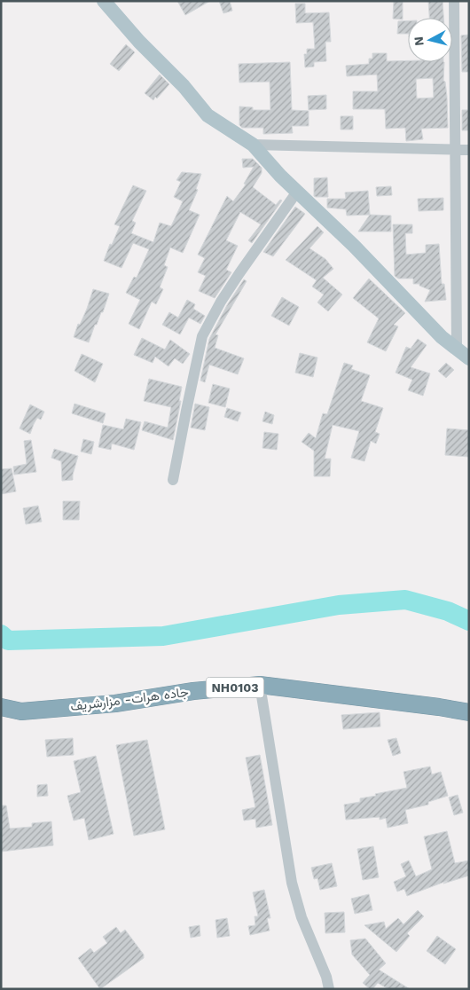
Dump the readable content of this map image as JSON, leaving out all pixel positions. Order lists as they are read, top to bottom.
{
  "streets": {
    "highway": ["NH0103", "جاده هرات- مزارشریف"]
  },
  "north": "left"
}
